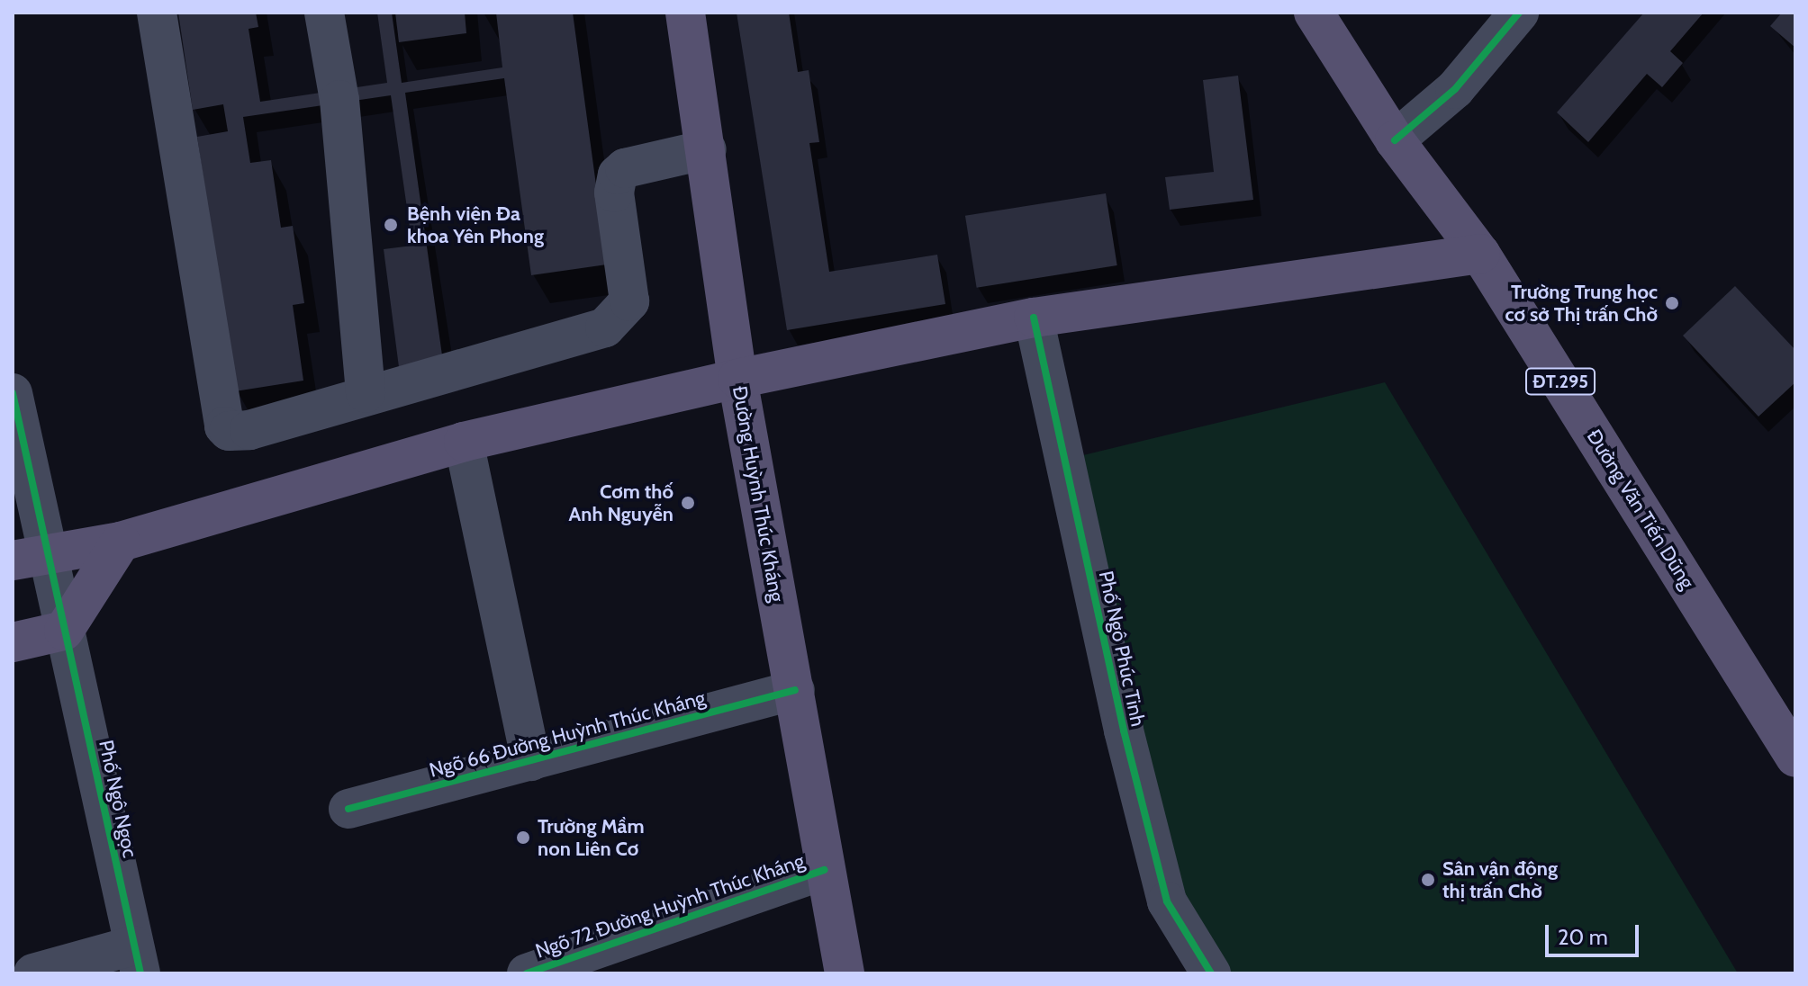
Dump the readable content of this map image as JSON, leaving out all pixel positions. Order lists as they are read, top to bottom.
{
  "streets": {
    "main road": ["ĐT.295", "Đường Huỳnh Thúc Kháng", "Đường Văn Tiến Dũng"],
    "street": [
      "Phố Ngô Phúc Tinh",
      "Ngõ 66 Đường Huỳnh Thúc Kháng",
      "Phố Ngô Ngọc",
      "Ngõ 72 Đường Huỳnh Thúc Kháng"
    ]
  },
  "crossings": [
    ["Đường Huỳnh Thúc Kháng", "Ngõ 66 Đường Huỳnh Thúc Kháng"],
    ["Đường Huỳnh Thúc Kháng", "Ngõ 72 Đường Huỳnh Thúc Kháng"]
  ],
  "places": [
    "Bệnh viện Đa khoa Yên Phong",
    "Trường Trung học cơ sở Thị trấn Chờ",
    "Cơm thố Anh Nguyễn",
    "Trường Mầm non Liên Cơ",
    "Sân vận động thị trấn Chờ"
  ],
  "scale_bar": "20 m"
}
